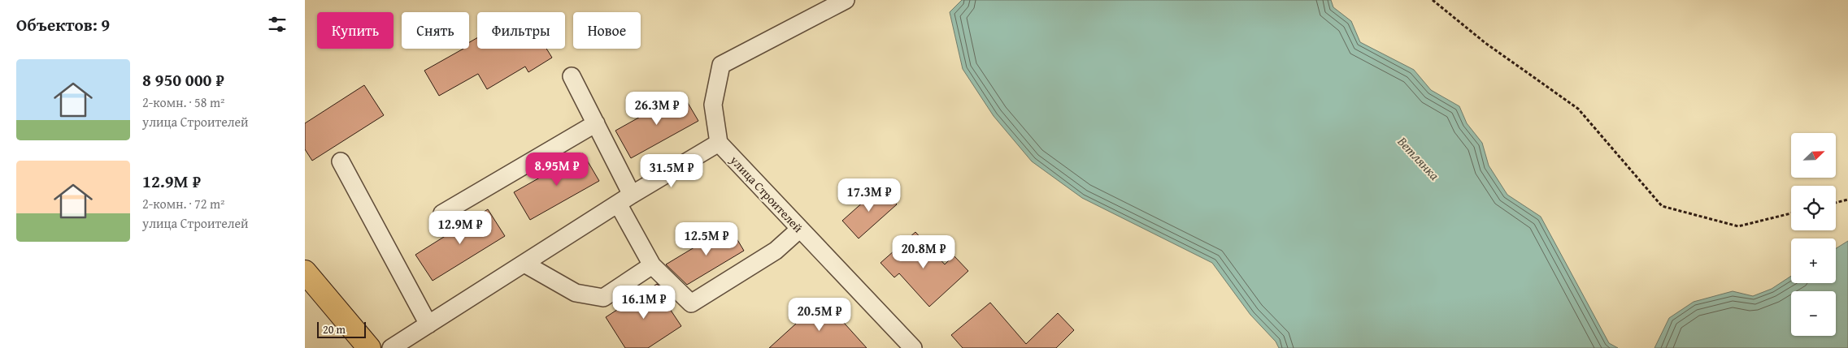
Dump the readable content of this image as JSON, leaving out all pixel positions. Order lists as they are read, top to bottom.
{
  "streets": {
    "street": ["улица Строителей"]
  },
  "water": ["Ветлянка"],
  "scale_bar": "20 m",
  "north": "top right",
  "page": {
    "heading": "Объектов: 9",
    "chip": [
      "Купить",
      "Снять",
      "Фильтры",
      "Новое"
    ],
    "list": [
      {
        "name": "8 950 000 ₽",
        "note": "2-комн. · 58 m² · улица Строителей"
      },
      {
        "name": "12.9M ₽",
        "note": "2-комн. · 72 m² · улица Строителей"
      }
    ],
    "price": [
      "26.3M ₽",
      "8.95M ₽",
      "31.5M ₽",
      "17.3M ₽",
      "12.9M ₽",
      "12.5M ₽",
      "20.8M ₽",
      "16.1M ₽",
      "20.5M ₽"
    ],
    "map_buttons": ["+", "−"],
    "scale": "20 m"
  }
}
